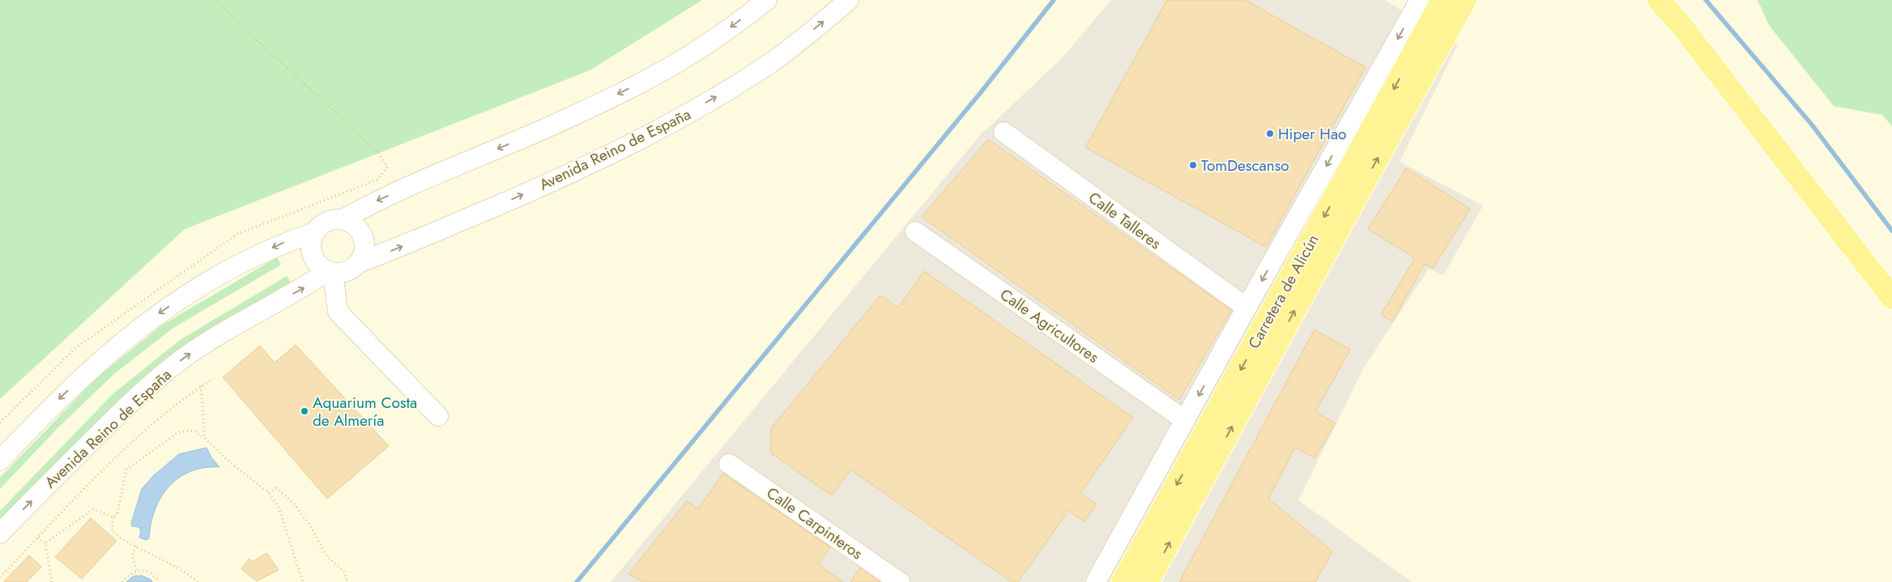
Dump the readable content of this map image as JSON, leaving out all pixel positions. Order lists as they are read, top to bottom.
{
  "streets": {
    "main road": ["Carretera de Alicún"],
    "street": [
      "Avenida Reino de España",
      "Calle Talleres",
      "Calle Agricultores",
      "Calle Carpinteros"
    ]
  },
  "places": ["Hiper Hao", "TomDescanso", "Aquarium Costa de Almería"]
}
